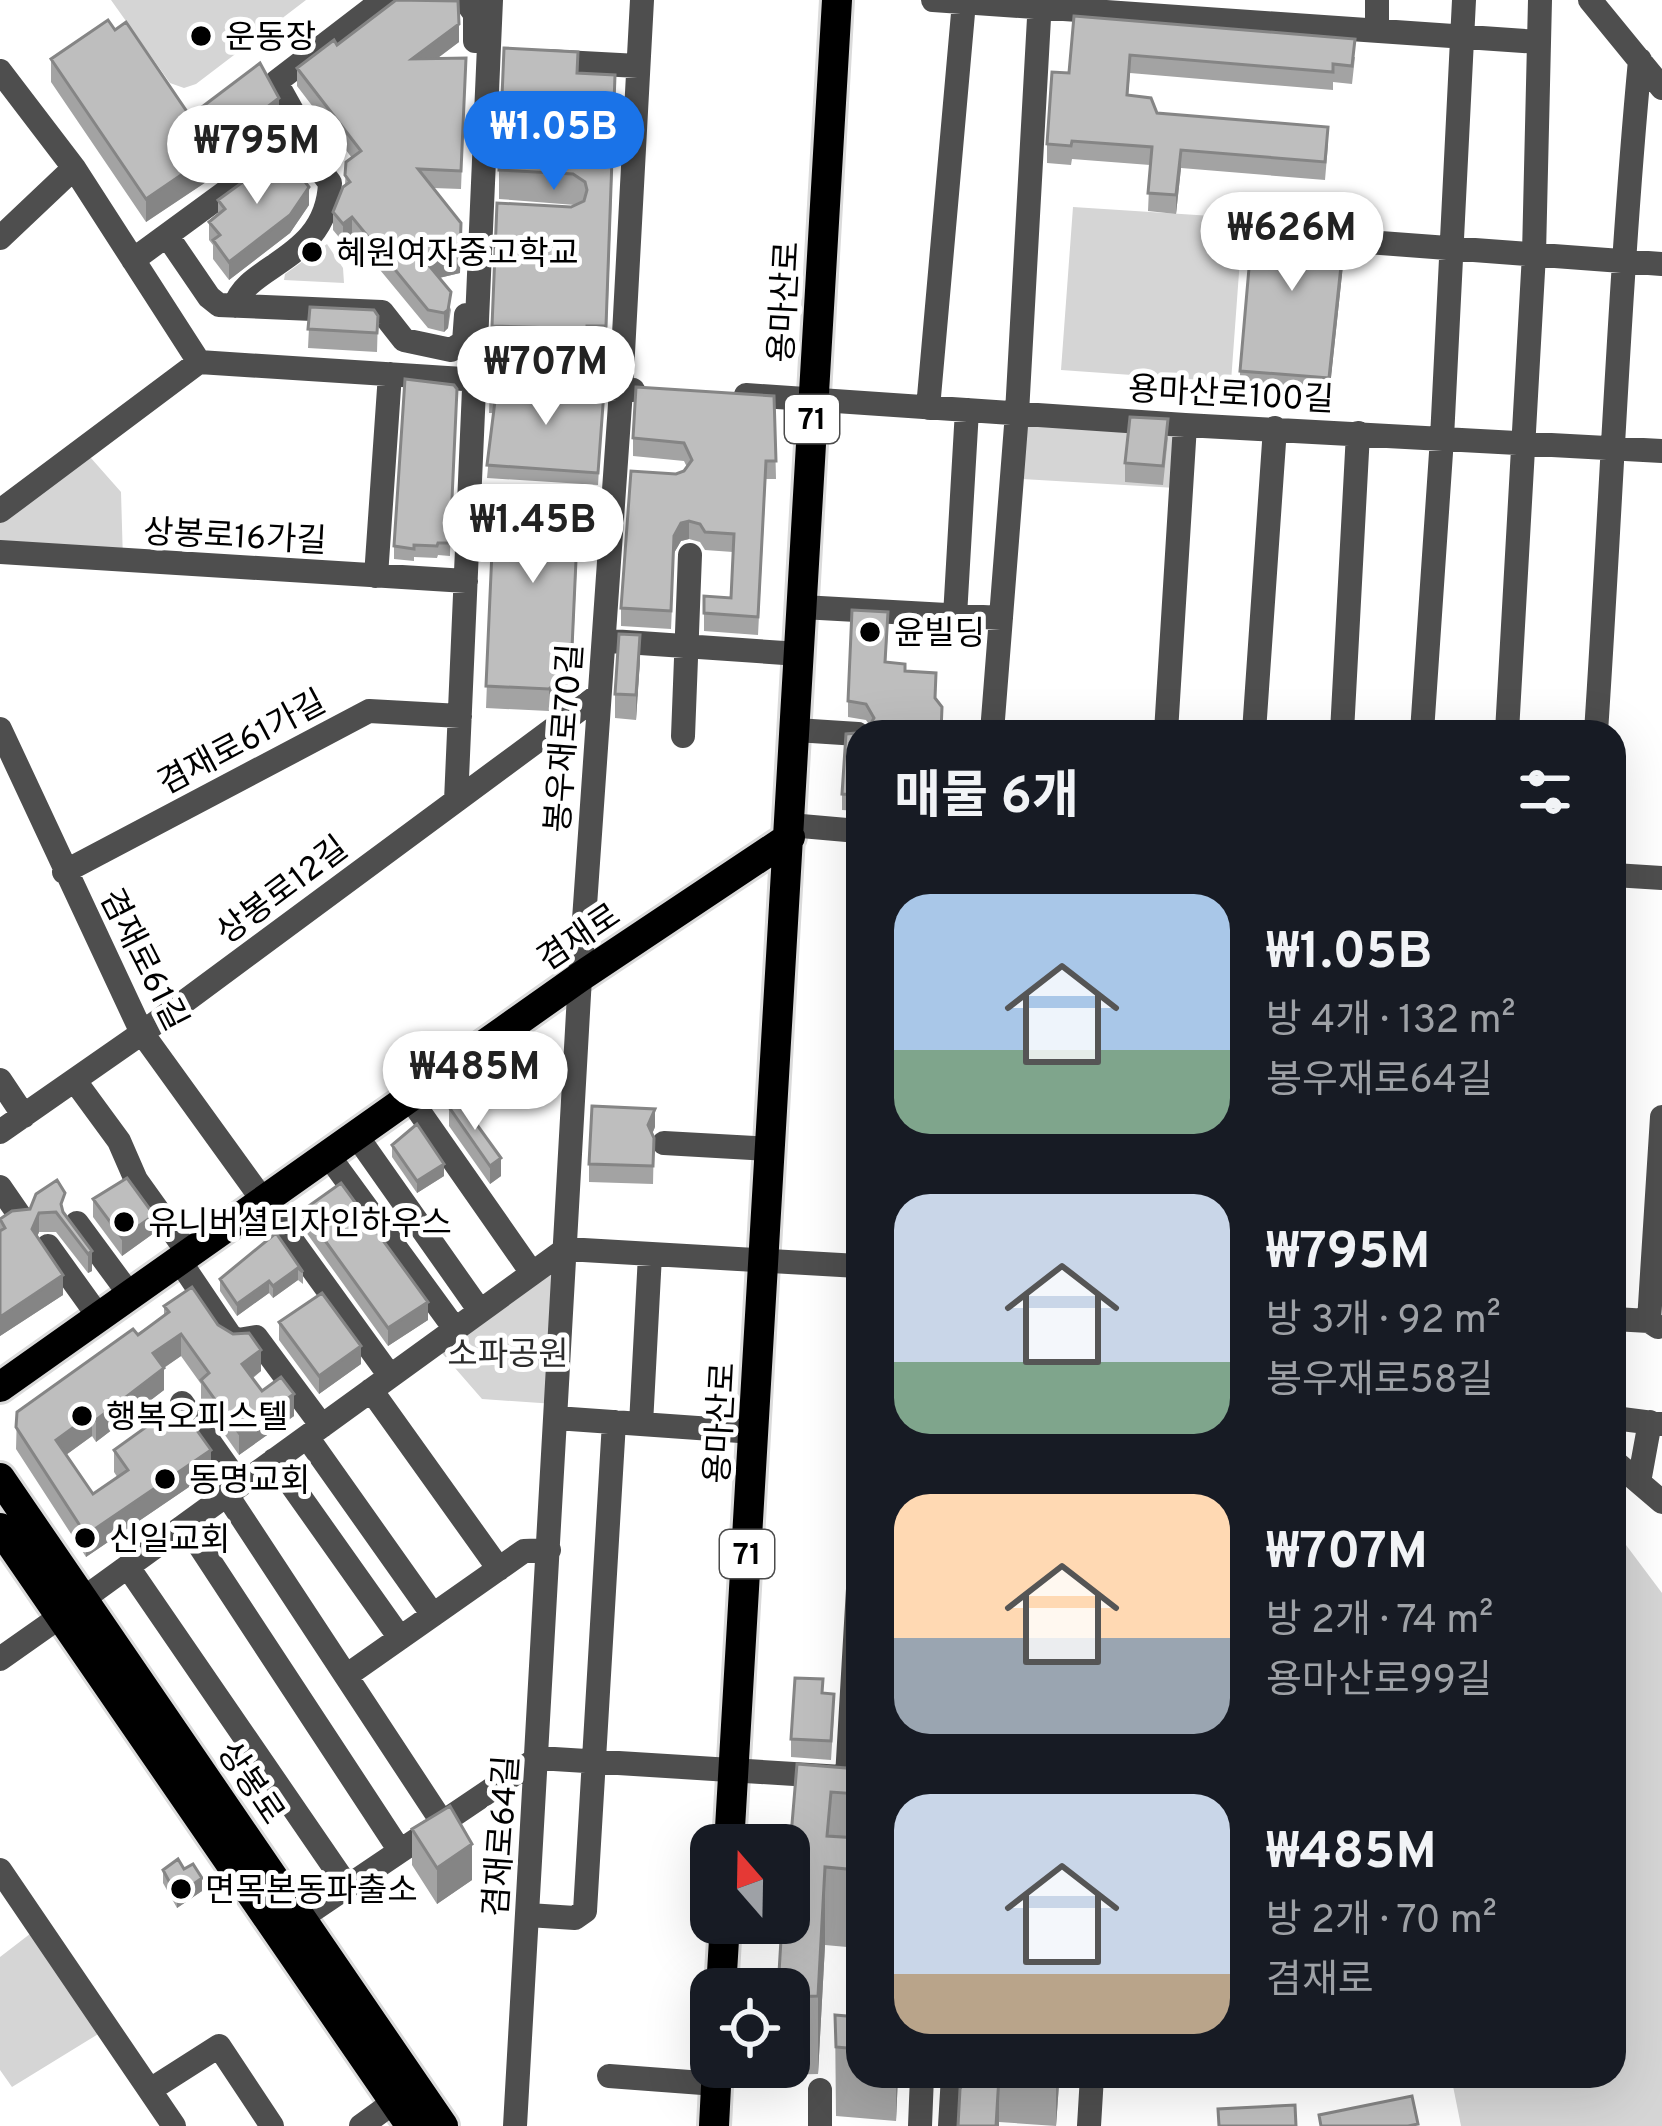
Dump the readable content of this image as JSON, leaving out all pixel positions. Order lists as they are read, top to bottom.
{
  "streets": {
    "main road": [
      "용마산로",
      "71",
      "겸재로",
      "상봉로"
    ],
    "street": [
      "용마산로100길",
      "상봉로16가길",
      "봉우재로70길",
      "겸재로61가길",
      "상봉로12길",
      "겸재로61길",
      "겸재로64길"
    ]
  },
  "crossings": [
    ["용마산로", "용마산로100길"],
    ["용마산로", "겸재로"],
    ["봉우재로70길", "상봉로12길"],
    ["봉우재로70길", "겸재로"],
    ["봉우재로70길", "겸재로64길"],
    ["겸재로61가길", "겸재로61길"],
    ["상봉로12길", "겸재로61길"],
    ["겸재로", "겸재로61길"],
    ["겸재로", "겸재로64길"]
  ],
  "parks": ["소파공원"],
  "places": [
    "운동장",
    "혜원여자중고학교",
    "윤빌딩",
    "유니버셜디자인하우스",
    "행복오피스텔",
    "동명교회",
    "신일교회",
    "면목본동파출소"
  ],
  "north": "top",
  "page": {
    "price": [
      "₩1.05B",
      "₩795M",
      "₩626M",
      "₩707M",
      "₩1.45B",
      "₩485M"
    ],
    "heading": "매물 6개",
    "list": [
      {
        "name": "₩1.05B",
        "note": "방 4개 · 132 m² · 봉우재로64길"
      },
      {
        "name": "₩795M",
        "note": "방 3개 · 92 m² · 봉우재로58길"
      },
      {
        "name": "₩707M",
        "note": "방 2개 · 74 m² · 용마산로99길"
      },
      {
        "name": "₩485M",
        "note": "방 2개 · 70 m² · 겸재로"
      }
    ]
  }
}
